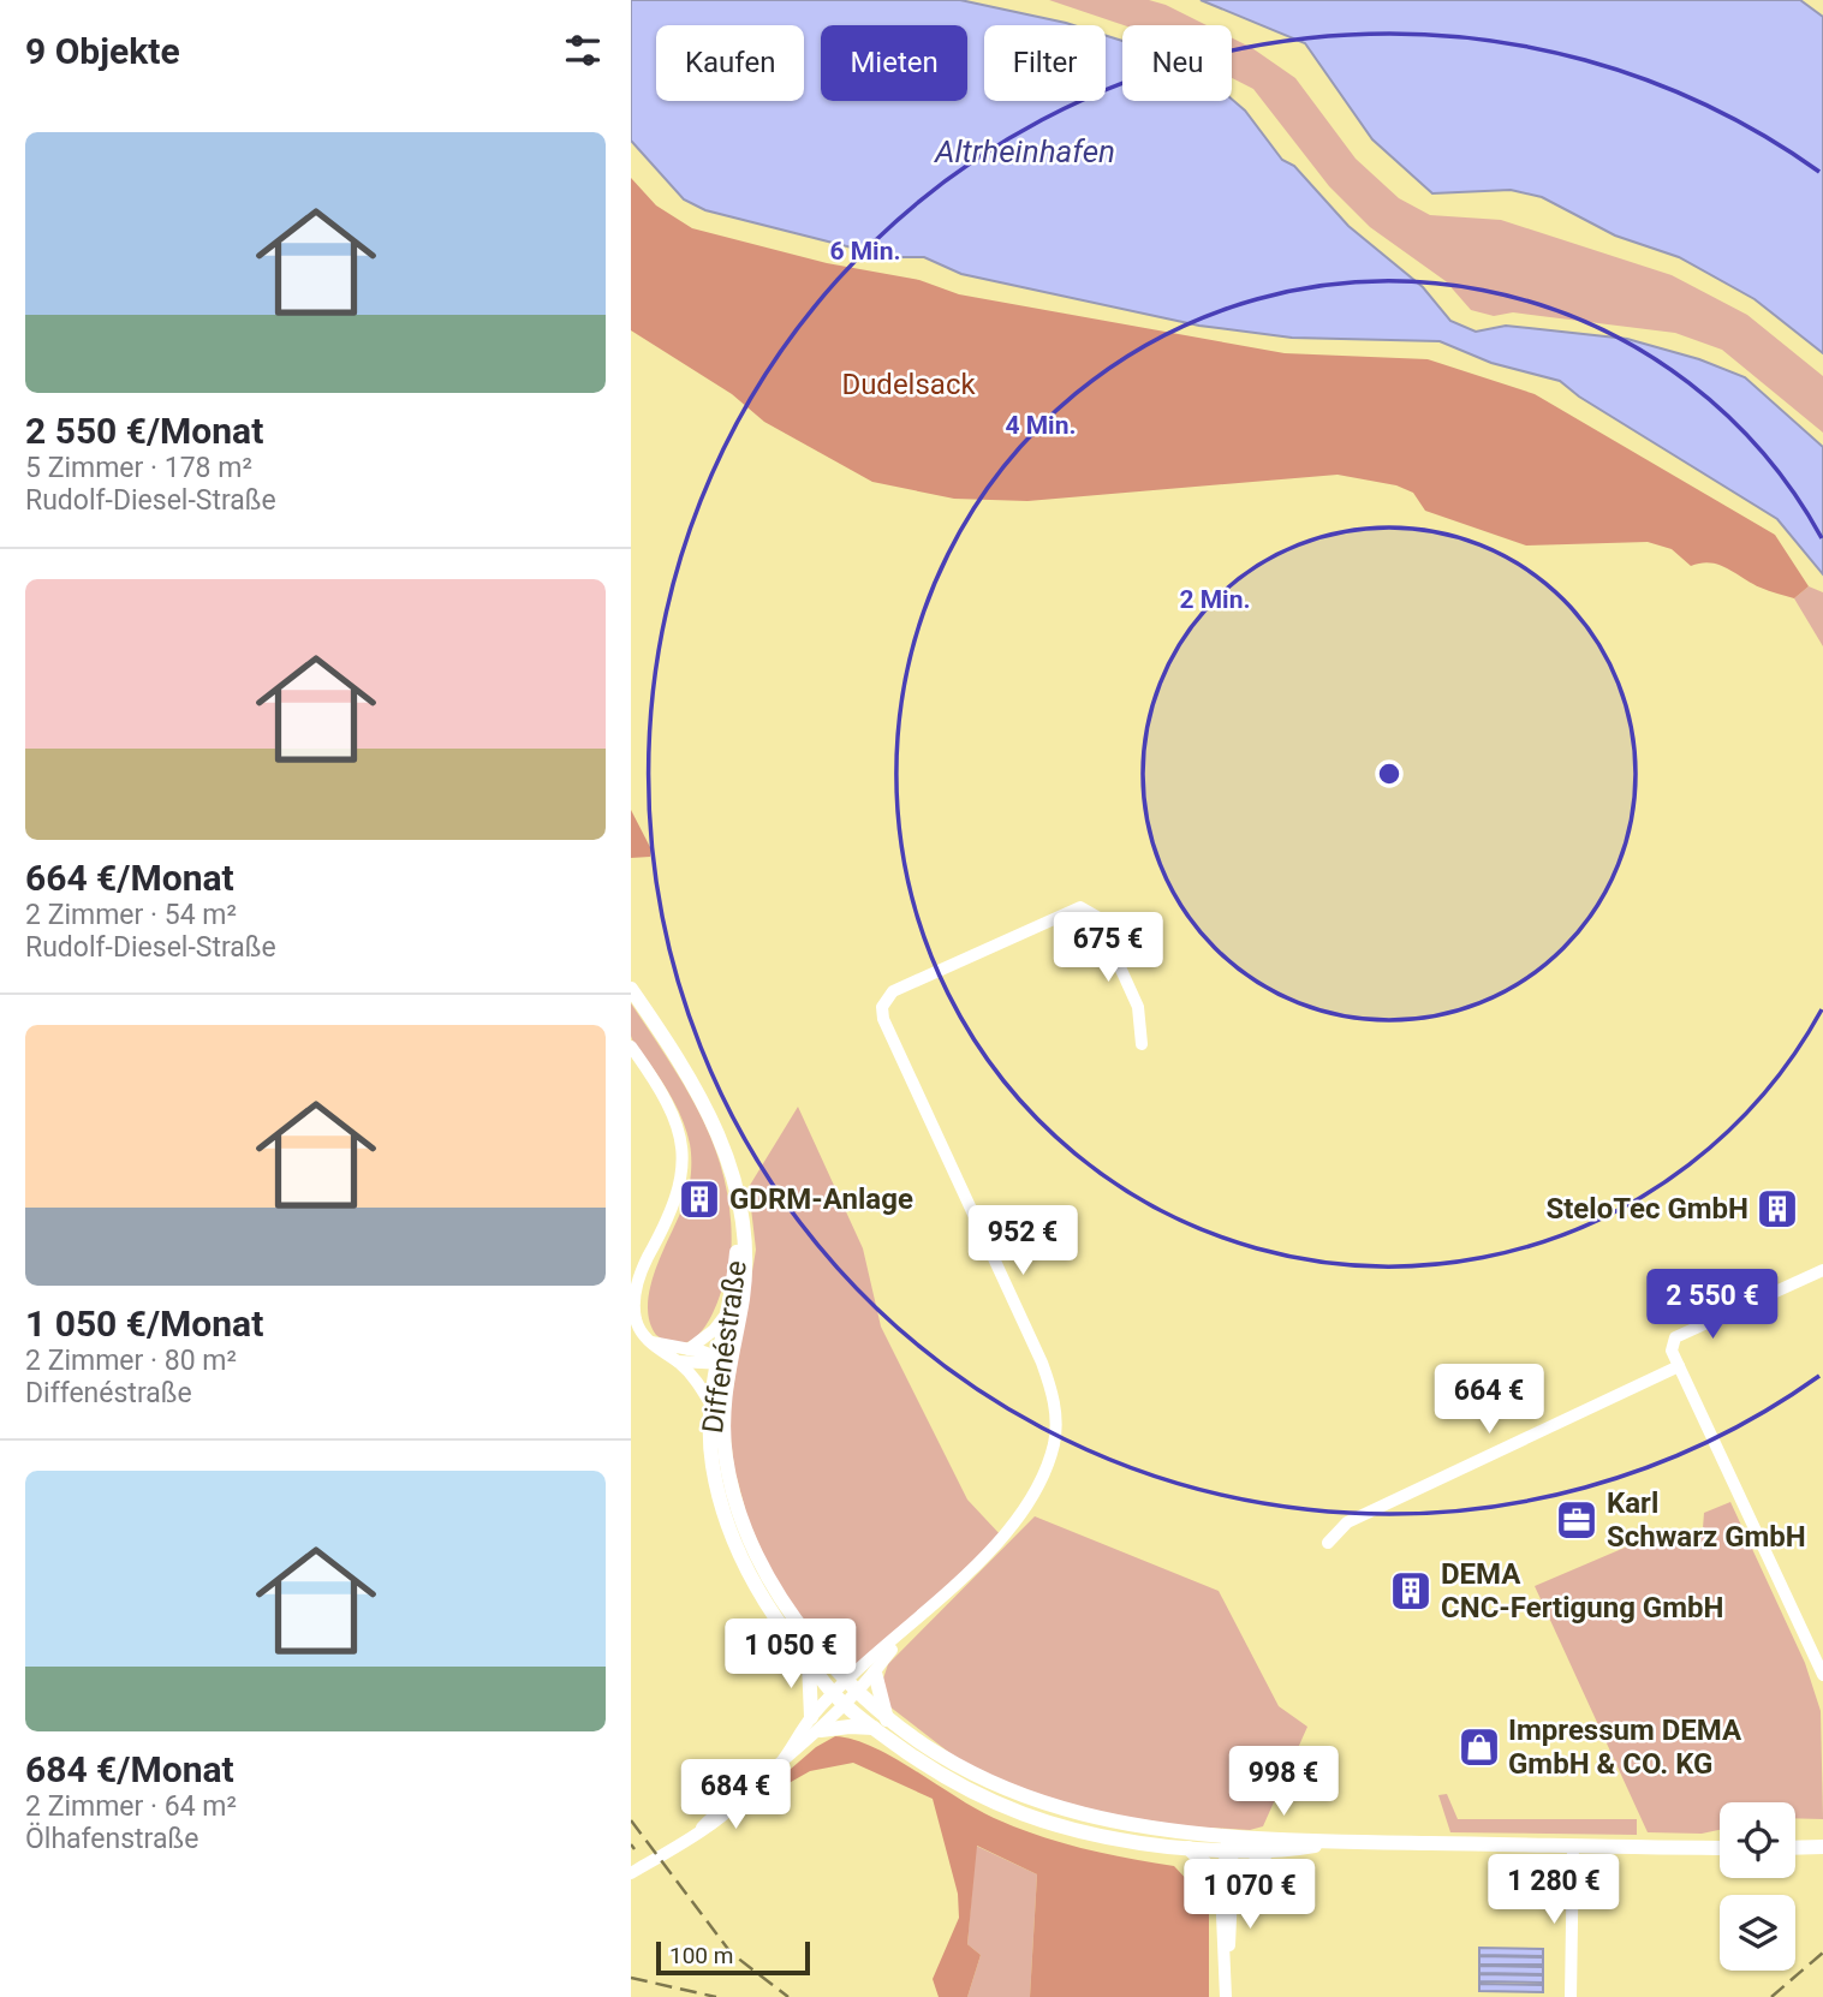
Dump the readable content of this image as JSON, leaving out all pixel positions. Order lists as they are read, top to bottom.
{
  "streets": {
    "main road": ["Diffenéstraße"]
  },
  "water": ["Altrheinhafen"],
  "parks": ["Dudelsack"],
  "places": {
    "building": ["GDRM-Anlage", "SteloTec GmbH", "DEMA CNC-Fertigung GmbH"],
    "office": ["Karl Schwarz GmbH"],
    "shop": ["Impressum DEMA GmbH & CO. KG"]
  },
  "scale_bar": "100 m",
  "page": {
    "heading": "9 Objekte",
    "chip": [
      "Kaufen",
      "Mieten",
      "Filter",
      "Neu"
    ],
    "list": [
      {
        "name": "2 550 €/Monat",
        "note": "5 Zimmer · 178 m² · Rudolf-Diesel-Straße"
      },
      {
        "name": "664 €/Monat",
        "note": "2 Zimmer · 54 m² · Rudolf-Diesel-Straße"
      },
      {
        "name": "1 050 €/Monat",
        "note": "2 Zimmer · 80 m² · Diffenéstraße"
      },
      {
        "name": "684 €/Monat",
        "note": "2 Zimmer · 64 m² · Ölhafenstraße"
      }
    ],
    "price": [
      "675 €",
      "952 €",
      "2 550 €",
      "664 €",
      "1 050 €",
      "998 €",
      "684 €",
      "1 280 €",
      "1 070 €"
    ],
    "scale": "100 m"
  },
  "rings": ["6 Min.", "4 Min.", "2 Min."]
}
